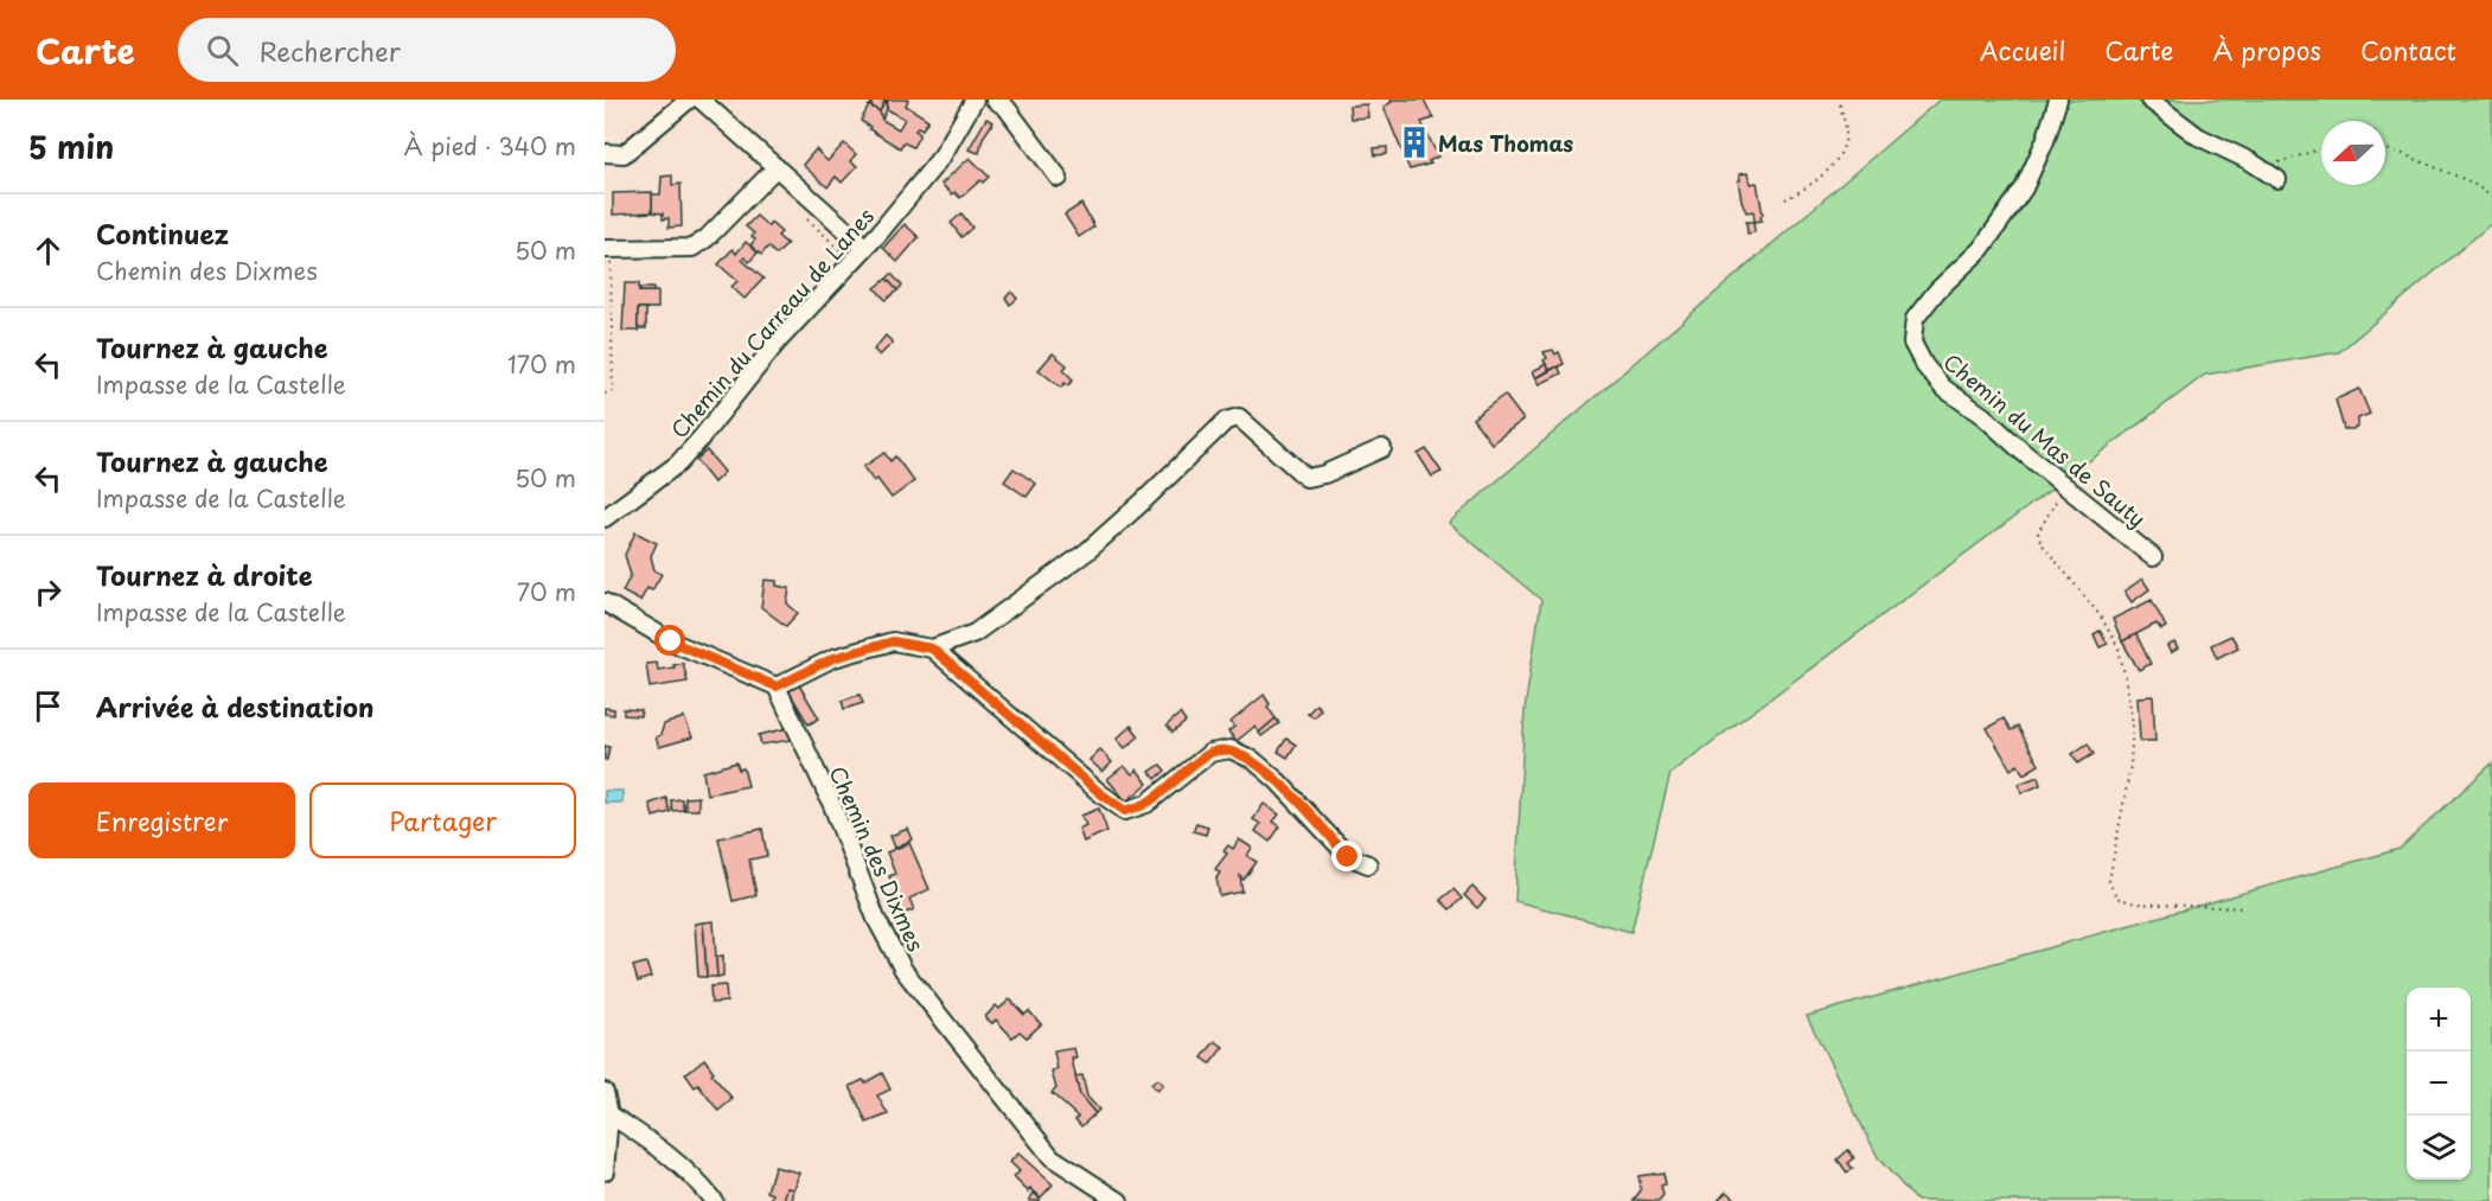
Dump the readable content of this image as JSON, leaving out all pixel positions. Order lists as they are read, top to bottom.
{
  "streets": {
    "street": ["Chemin du Carreau de Lanes", "Chemin du Mas de Sauty", "Chemin des Dixmes"]
  },
  "places": {
    "building": ["Mas Thomas"]
  },
  "north": "left",
  "page": {
    "header": "Carte",
    "search": "Rechercher",
    "nav": [
      "Accueil",
      "Carte",
      "À propos",
      "Contact"
    ],
    "heading": ["5 min", "À pied · 340 m"],
    "list": [
      ["Continuez", "Chemin des Dixmes", "50 m"],
      ["Tournez à gauche", "Impasse de la Castelle", "170 m"],
      ["Tournez à gauche", "Impasse de la Castelle", "50 m"],
      ["Tournez à droite", "Impasse de la Castelle", "70 m"],
      "Arrivée à destination"
    ],
    "buttons": ["Enregistrer", "Partager"],
    "map_buttons": ["+", "−"]
  }
}
